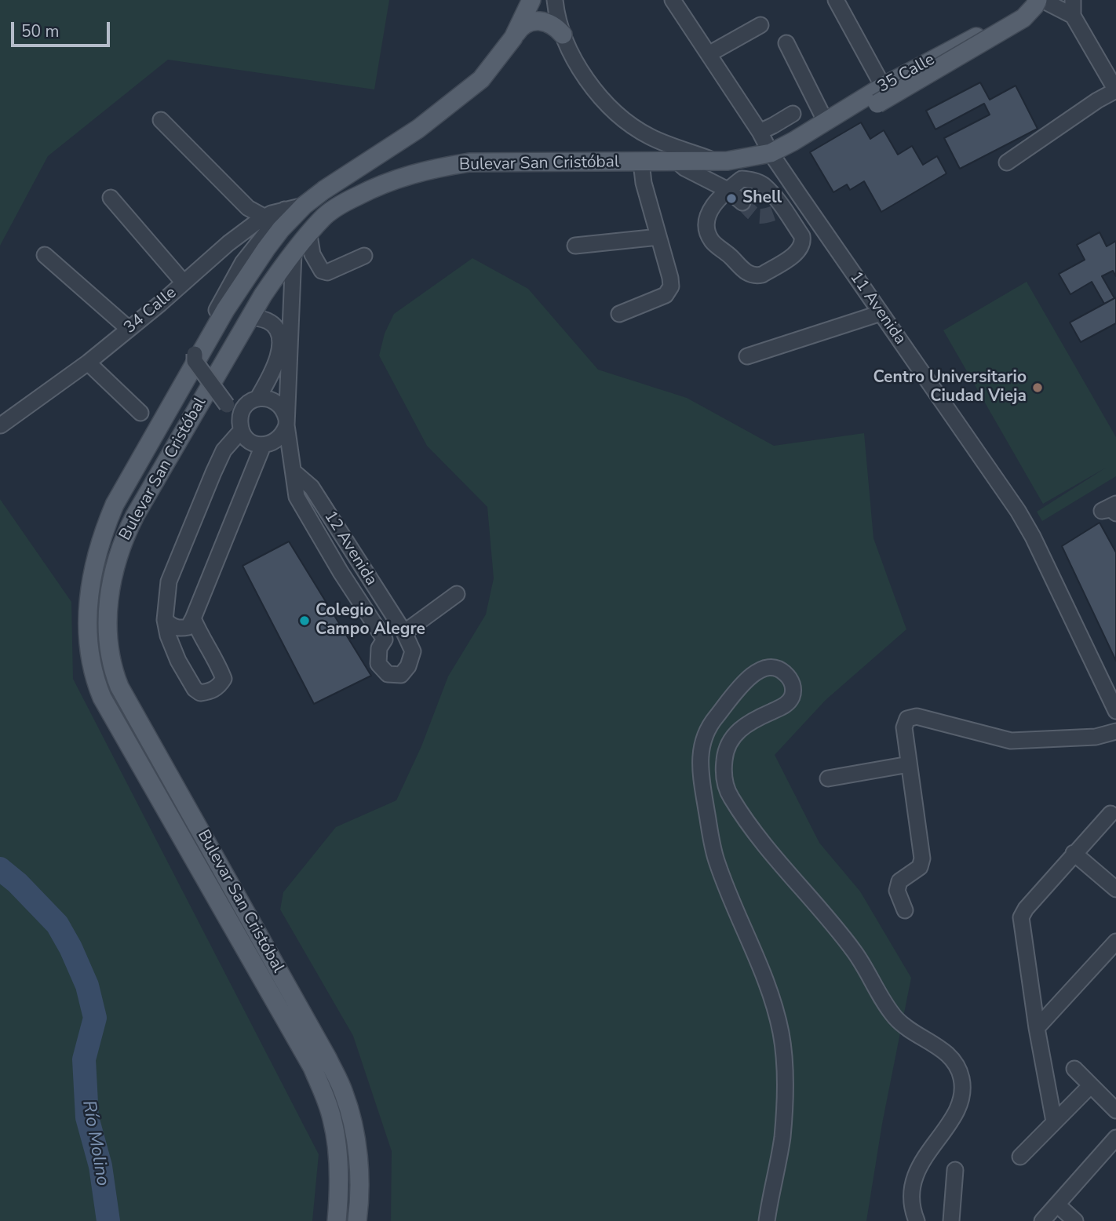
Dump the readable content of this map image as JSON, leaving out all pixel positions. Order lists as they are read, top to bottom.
{
  "streets": {
    "main road": ["35 Calle", "Bulevar San Cristóbal"],
    "street": ["11 Avenida", "34 Calle", "12 Avenida"]
  },
  "crossings": [
    ["35 Calle", "Bulevar San Cristóbal"],
    ["35 Calle", "11 Avenida"],
    ["Bulevar San Cristóbal", "11 Avenida"],
    ["Bulevar San Cristóbal", "34 Calle"],
    ["Bulevar San Cristóbal", "12 Avenida"]
  ],
  "water": ["Río Molino"],
  "places": ["Shell", "Centro Universitario Ciudad Vieja", "Colegio Campo Alegre"],
  "scale_bar": "50 m"
}
